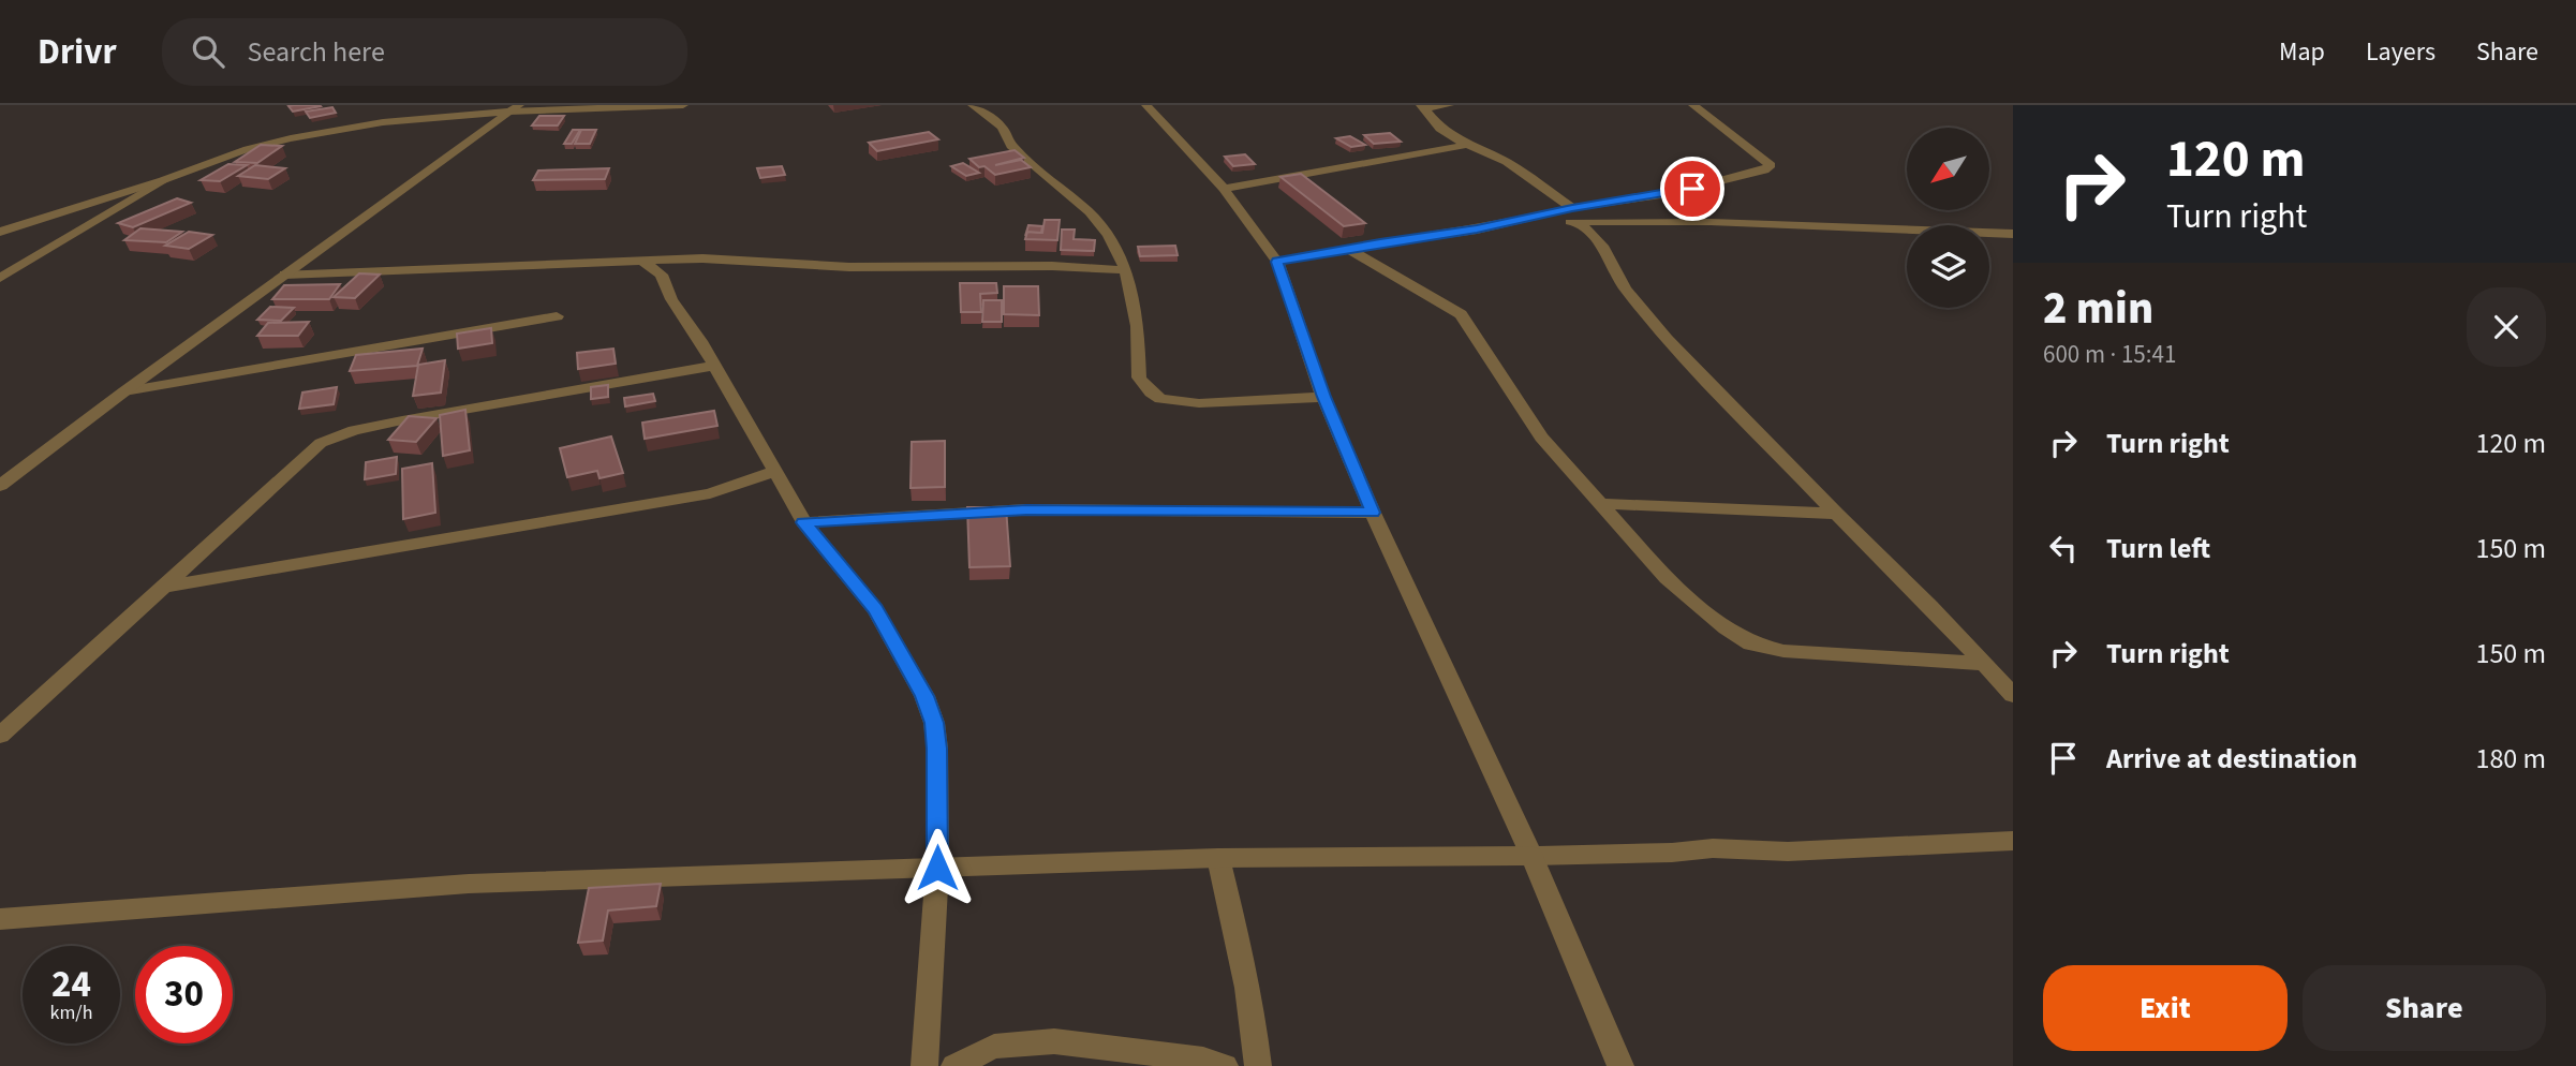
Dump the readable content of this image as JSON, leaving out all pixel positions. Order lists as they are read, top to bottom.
{
  "north": "bottom left",
  "page": {
    "header": "Drivr",
    "search": "Search here",
    "nav": ["Map", "Layers", "Share"],
    "turn": ["120 m", "Turn right"],
    "heading": ["2 min", "600 m · 15:41"],
    "list": [
      {
        "name": "Turn right",
        "value": "120 m"
      },
      {
        "name": "Turn left",
        "value": "150 m"
      },
      {
        "name": "Turn right",
        "value": "150 m"
      },
      {
        "name": "Arrive at destination",
        "value": "180 m"
      }
    ],
    "speed": "24 km/h",
    "limit": "30",
    "buttons": ["Exit", "Share"]
  }
}
